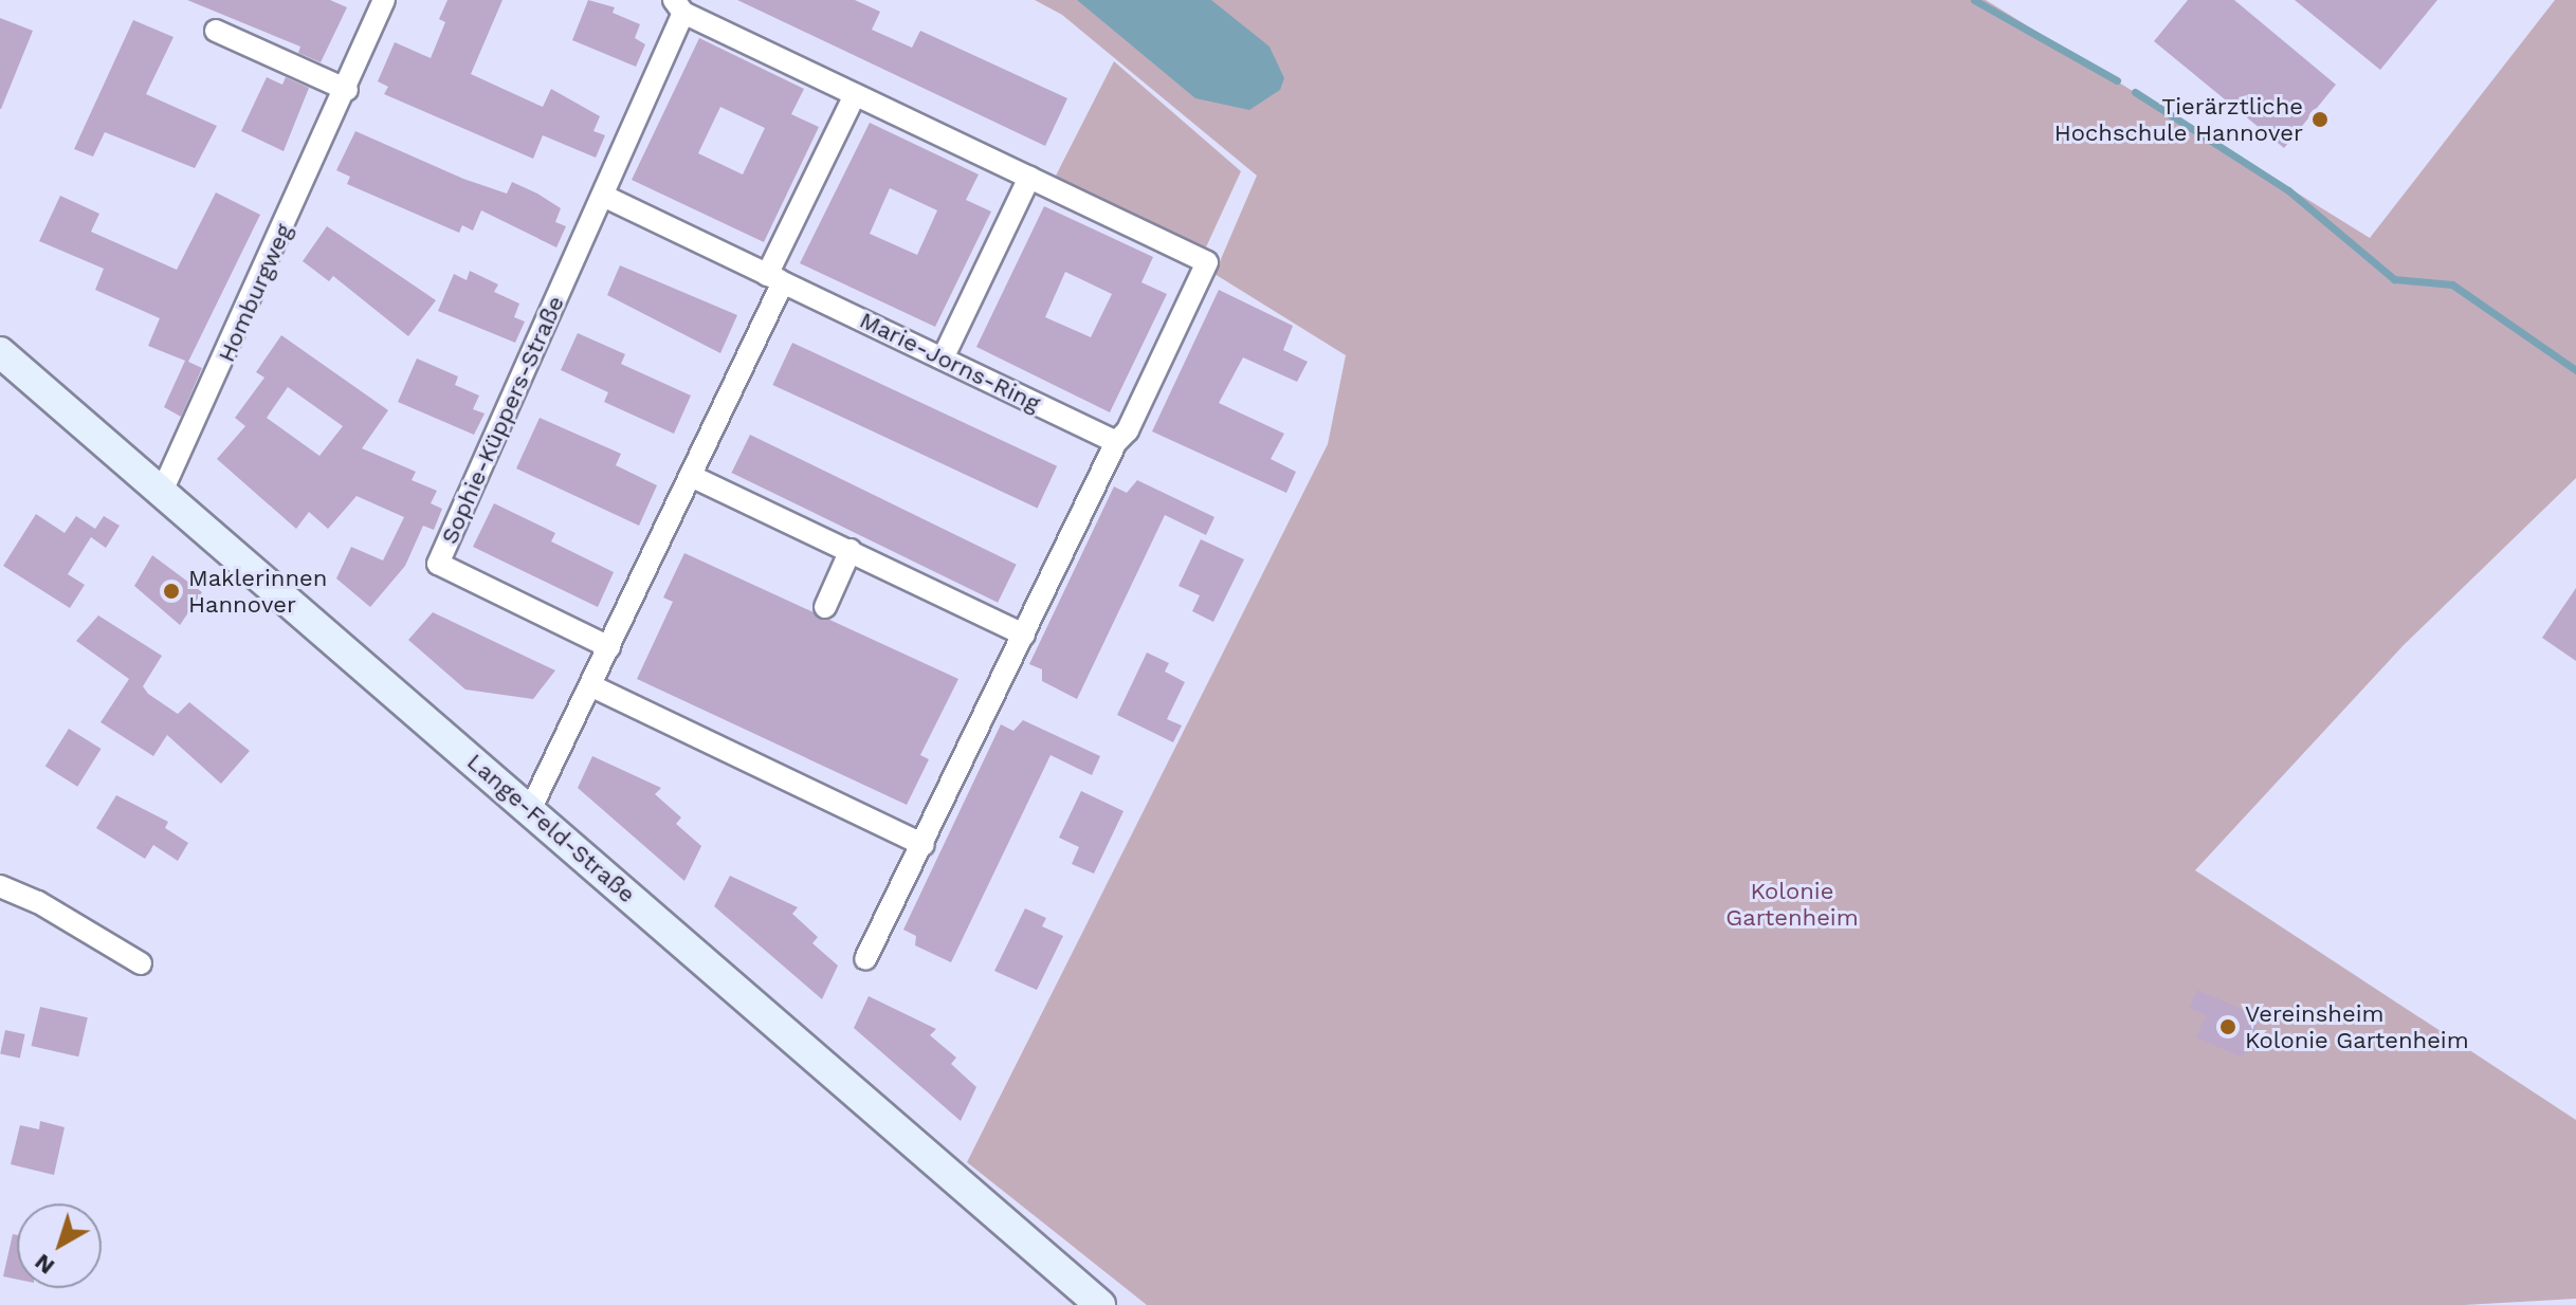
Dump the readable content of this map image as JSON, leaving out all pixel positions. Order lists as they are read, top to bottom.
{
  "streets": {
    "street": [
      "Homburgweg",
      "Marie-Jorns-Ring",
      "Sophie-Küppers-Straße",
      "Lange-Feld-Straße"
    ]
  },
  "crossings": [
    ["Homburgweg", "Lange-Feld-Straße"]
  ],
  "parks": ["Kolonie Gartenheim"],
  "places": ["Tierärztliche Hochschule Hannover", "Maklerinnen Hannover", "Vereinsheim Kolonie Gartenheim"],
  "north": "bottom left"
}
